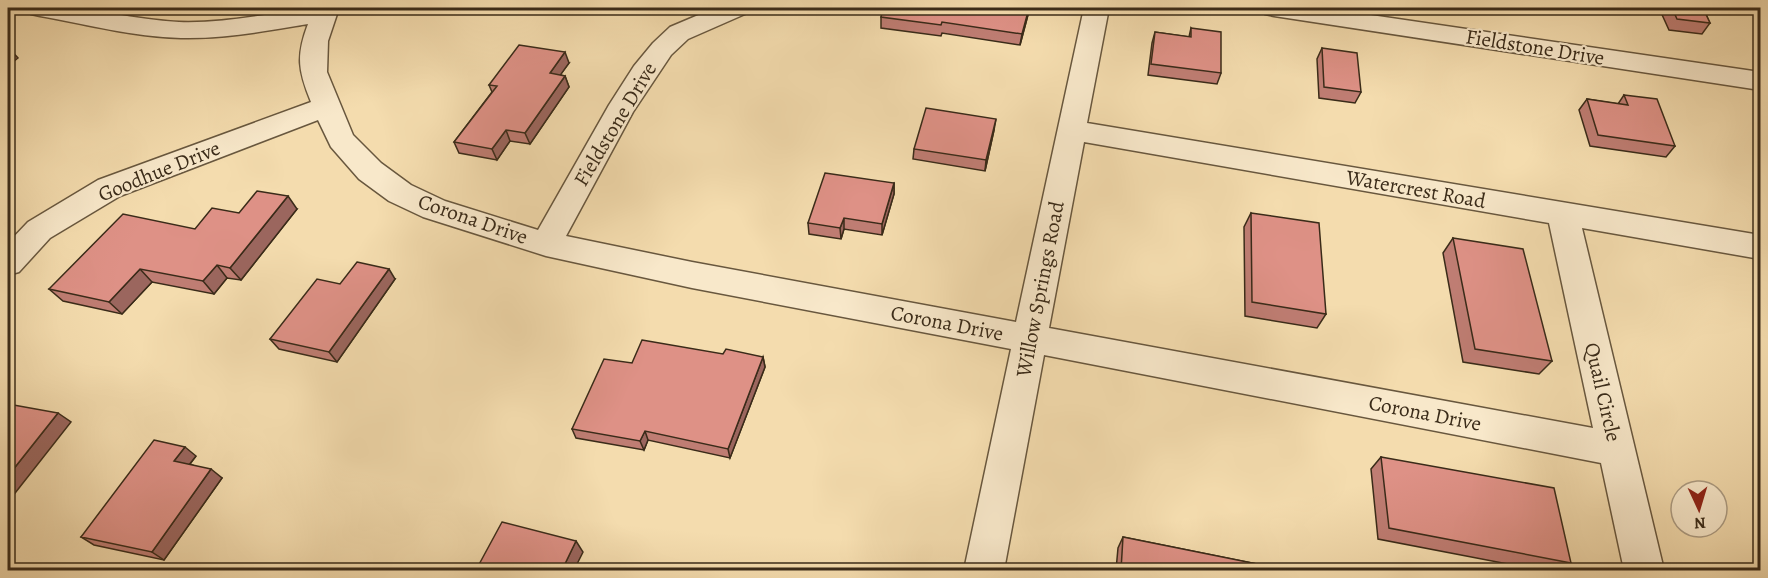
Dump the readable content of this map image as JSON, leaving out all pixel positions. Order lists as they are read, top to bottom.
{
  "streets": {
    "street": [
      "Fieldstone Drive",
      "Goodhue Drive",
      "Watercrest Road",
      "Corona Drive",
      "Willow Springs Road",
      "Quail Circle"
    ]
  },
  "crossings": [
    ["Fieldstone Drive", "Corona Drive"],
    ["Goodhue Drive", "Corona Drive"],
    ["Watercrest Road", "Willow Springs Road"],
    ["Watercrest Road", "Quail Circle"],
    ["Corona Drive", "Willow Springs Road"],
    ["Corona Drive", "Quail Circle"]
  ],
  "north": "bottom"
}
